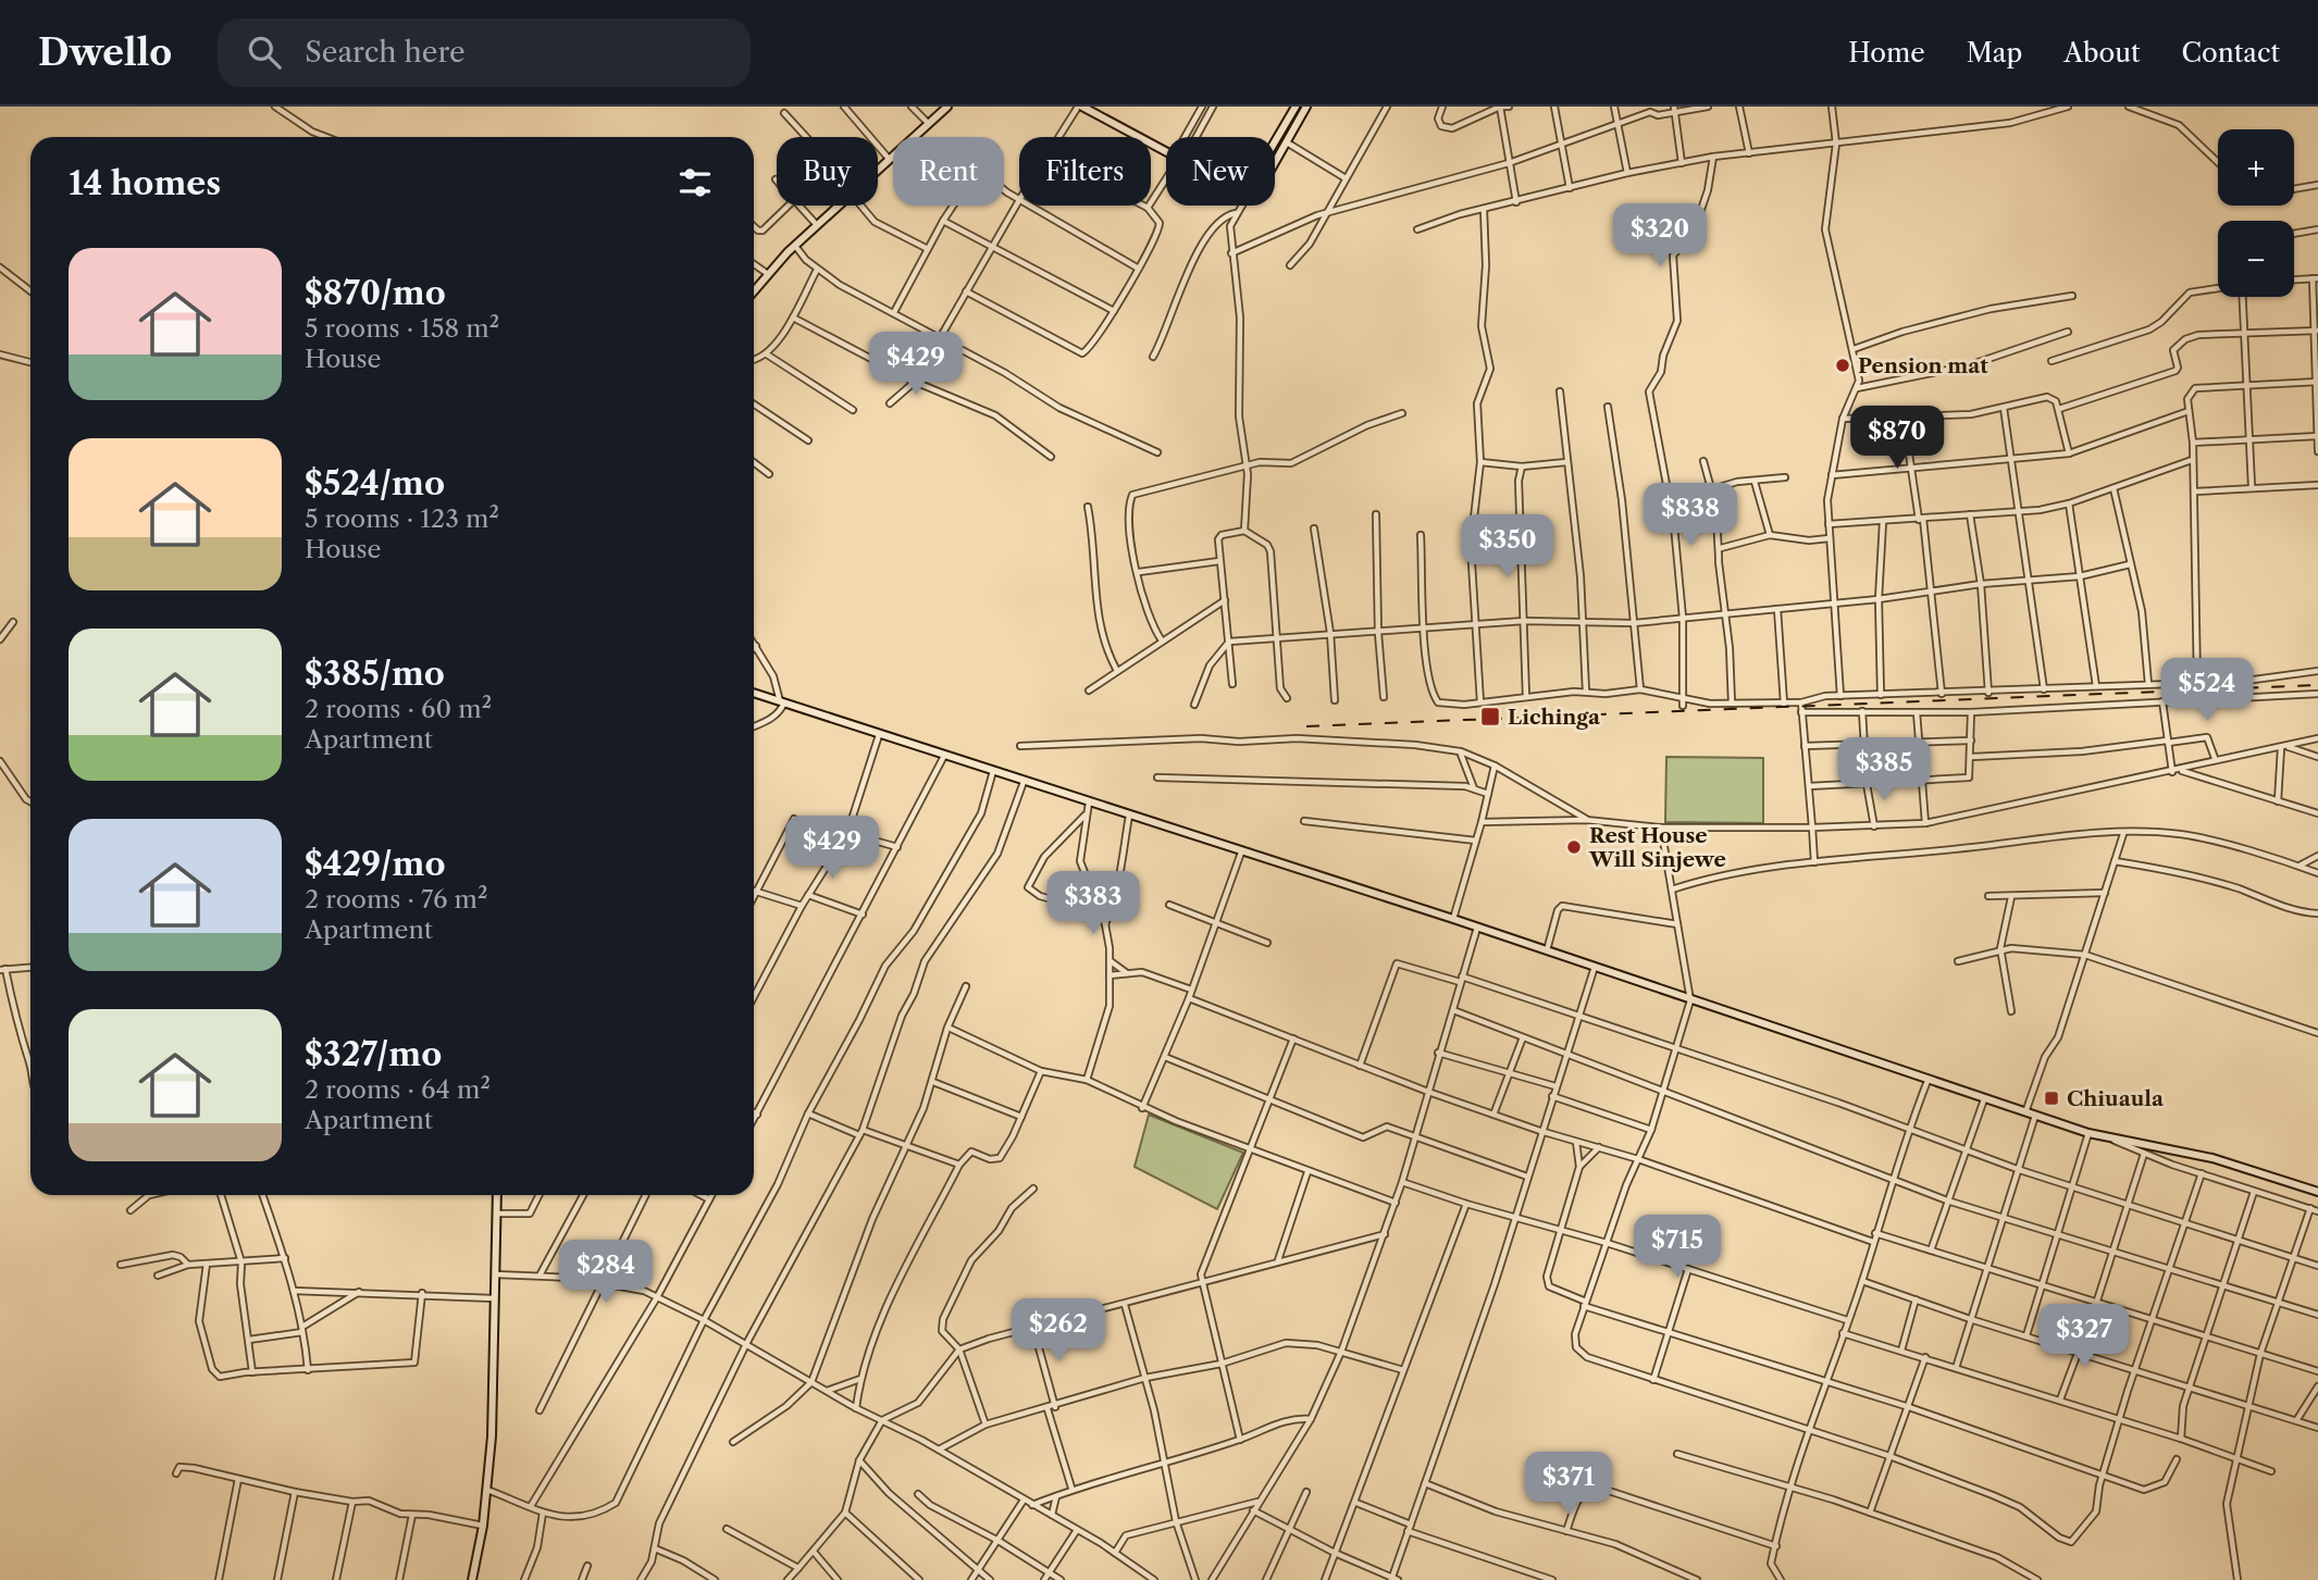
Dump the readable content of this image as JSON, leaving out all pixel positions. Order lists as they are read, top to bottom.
{
  "places": {
    "other": ["Pension mat", "Rest House Will Sinjewe"],
    "transit": ["Lichinga", "Chiuaula"]
  },
  "page": {
    "header": "Dwello",
    "search": "Search here",
    "nav": [
      "Home",
      "Map",
      "About",
      "Contact"
    ],
    "map_buttons": ["+", "−"],
    "chip": [
      "Buy",
      "Rent",
      "Filters",
      "New"
    ],
    "heading": "14 homes",
    "price": [
      "$320",
      "$429",
      "$870",
      "$838",
      "$350",
      "$524",
      "$385",
      "$429",
      "$383",
      "$715",
      "$284",
      "$262",
      "$327",
      "$371"
    ],
    "list": [
      {
        "name": "$870/mo",
        "note": "5 rooms · 158 m² · House"
      },
      {
        "name": "$524/mo",
        "note": "5 rooms · 123 m² · House"
      },
      {
        "name": "$385/mo",
        "note": "2 rooms · 60 m² · Apartment"
      },
      {
        "name": "$429/mo",
        "note": "2 rooms · 76 m² · Apartment"
      },
      {
        "name": "$327/mo",
        "note": "2 rooms · 64 m² · Apartment"
      }
    ]
  }
}
